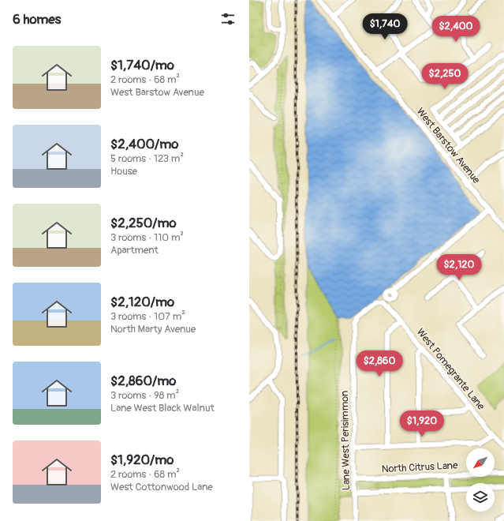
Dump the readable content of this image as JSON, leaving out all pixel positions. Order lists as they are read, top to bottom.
{
  "streets": {
    "street": [
      "West Barstow Avenue",
      "West Pomegrante Lane",
      "Lane West Perisimmon",
      "North Citrus Lane"
    ]
  },
  "crossings": [
    ["West Pomegrante Lane", "Lane West Perisimmon"],
    ["Lane West Perisimmon", "North Citrus Lane"]
  ],
  "north": "bottom left",
  "page": {
    "heading": "6 homes",
    "price": [
      "$1,740",
      "$2,400",
      "$2,250",
      "$2,120",
      "$2,860",
      "$1,920"
    ],
    "list": [
      {
        "name": "$1,740/mo",
        "note": "2 rooms · 68 m² · West Barstow Avenue"
      },
      {
        "name": "$2,400/mo",
        "note": "5 rooms · 123 m² · House"
      },
      {
        "name": "$2,250/mo",
        "note": "3 rooms · 110 m² · Apartment"
      },
      {
        "name": "$2,120/mo",
        "note": "3 rooms · 107 m² · North Marty Avenue"
      },
      {
        "name": "$2,860/mo",
        "note": "3 rooms · 98 m² · Lane West Black Walnut"
      },
      {
        "name": "$1,920/mo",
        "note": "2 rooms · 68 m² · West Cottonwood Lane"
      }
    ]
  }
}
